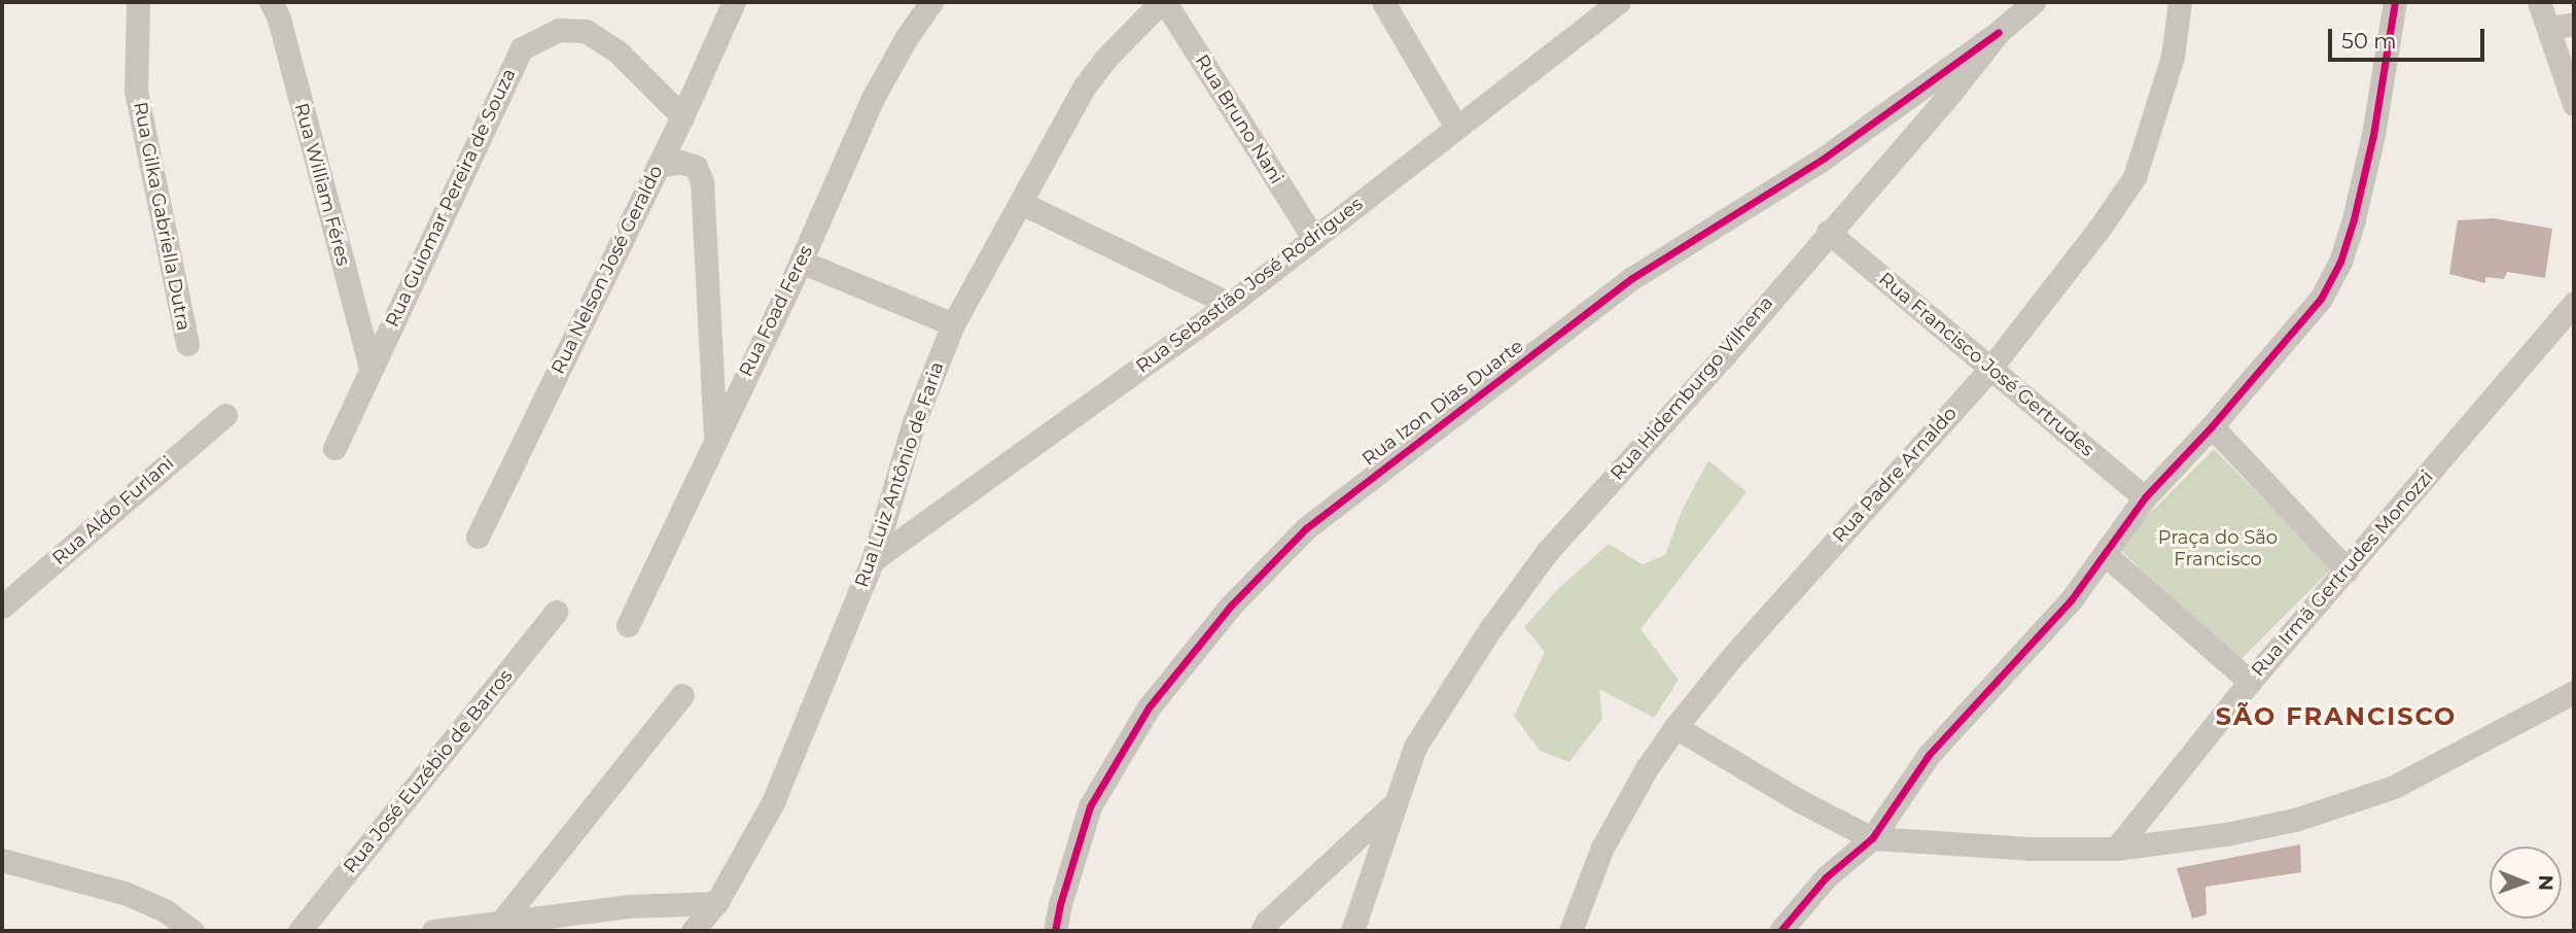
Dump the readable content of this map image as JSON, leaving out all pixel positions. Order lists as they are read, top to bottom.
{
  "streets": {
    "street": [
      "Rua Bruno Nani",
      "Rua William Féres",
      "Rua Guiomar Pereira de Souza",
      "Rua Gilka Gabriella Dutra",
      "Rua Nelson José Geraldo",
      "Rua Sebastião José Rodrigues",
      "Rua Foad Feres",
      "Rua Francisco José Gertrudes",
      "Rua Hidemburgo Vilhena",
      "Rua Izon Dias Duarte",
      "Rua Luiz Antônio de Faria",
      "Rua Padre Arnaldo",
      "Rua Aldo Furlani",
      "Rua Irmã Gertrudes Monozzi",
      "Rua José Euzébio de Barros"
    ]
  },
  "crossings": [
    ["Rua Bruno Nani", "Rua Sebastião José Rodrigues"],
    ["Rua Bruno Nani", "Rua Luiz Antônio de Faria"],
    ["Rua William Féres", "Rua Guiomar Pereira de Souza"],
    ["Rua Guiomar Pereira de Souza", "Rua Nelson José Geraldo"],
    ["Rua Sebastião José Rodrigues", "Rua Luiz Antônio de Faria"],
    ["Rua Francisco José Gertrudes", "Rua Hidemburgo Vilhena"],
    ["Rua Francisco José Gertrudes", "Rua Padre Arnaldo"],
    ["Rua Hidemburgo Vilhena", "Rua Izon Dias Duarte"]
  ],
  "districts": ["SÃO FRANCISCO"],
  "parks": ["Praça do São Francisco"],
  "scale_bar": "50 m",
  "north": "right"
}
